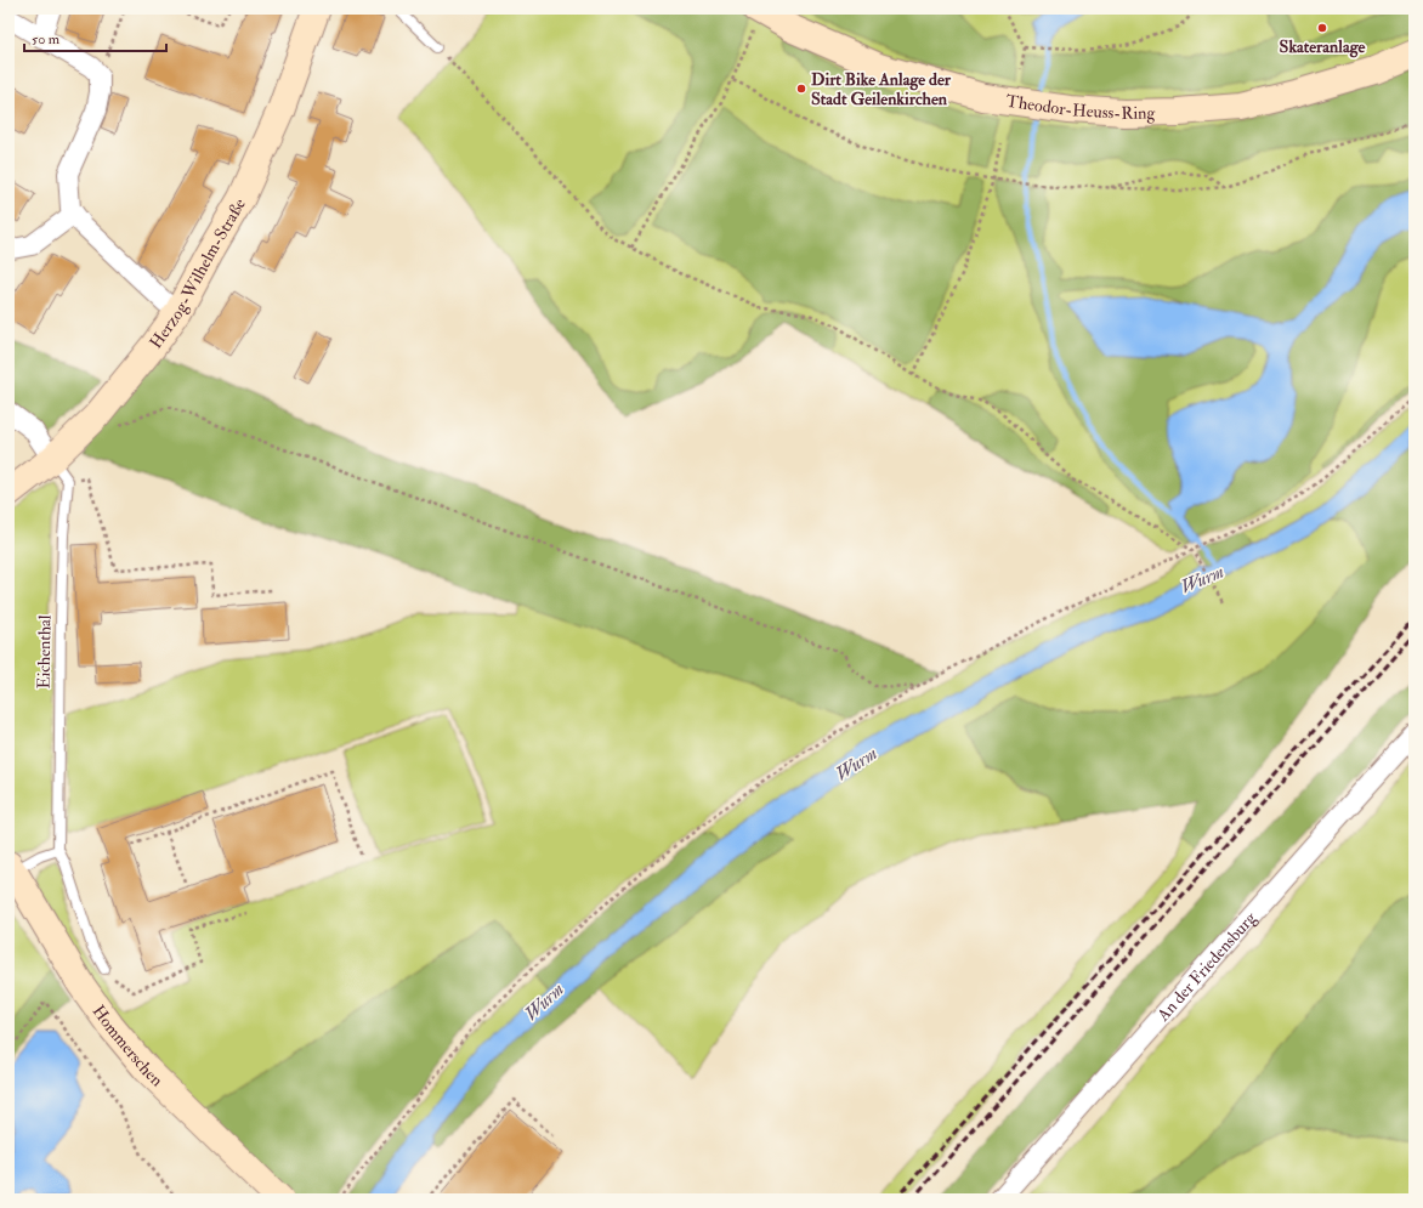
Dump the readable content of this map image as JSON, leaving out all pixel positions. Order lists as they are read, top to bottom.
{
  "streets": {
    "main road": ["Theodor-Heuss-Ring", "Herzog-Wilhelm-Straße", "Hommerschen"],
    "street": ["An der Friedensburg"],
    "lane": ["Eichenthal"]
  },
  "water": ["Wurm"],
  "places": ["Skateranlage", "Dirt Bike Anlage der Stadt Geilenkirchen"],
  "scale_bar": "50 m"
}
